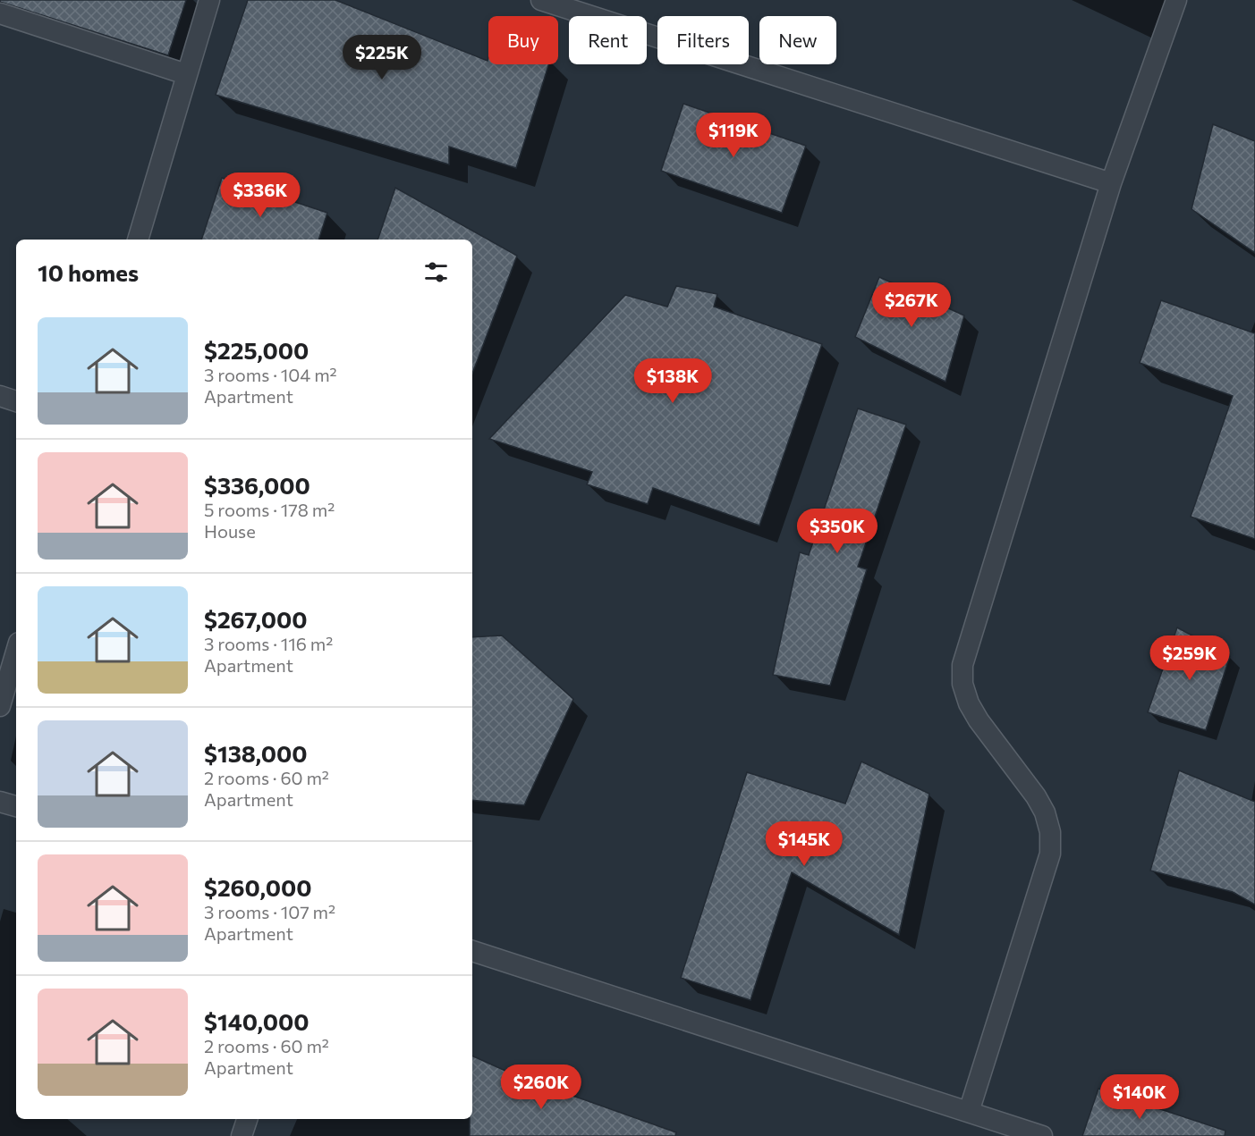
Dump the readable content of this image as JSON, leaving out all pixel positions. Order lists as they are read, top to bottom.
{
  "page": {
    "chip": [
      "Buy",
      "Rent",
      "Filters",
      "New"
    ],
    "price": [
      "$225K",
      "$119K",
      "$336K",
      "$267K",
      "$138K",
      "$350K",
      "$259K",
      "$145K",
      "$260K",
      "$140K"
    ],
    "heading": "10 homes",
    "list": [
      {
        "name": "$225,000",
        "note": "3 rooms · 104 m² · Apartment"
      },
      {
        "name": "$336,000",
        "note": "5 rooms · 178 m² · House"
      },
      {
        "name": "$267,000",
        "note": "3 rooms · 116 m² · Apartment"
      },
      {
        "name": "$138,000",
        "note": "2 rooms · 60 m² · Apartment"
      },
      {
        "name": "$260,000",
        "note": "3 rooms · 107 m² · Apartment"
      },
      {
        "name": "$140,000",
        "note": "2 rooms · 60 m² · Apartment"
      }
    ]
  }
}
